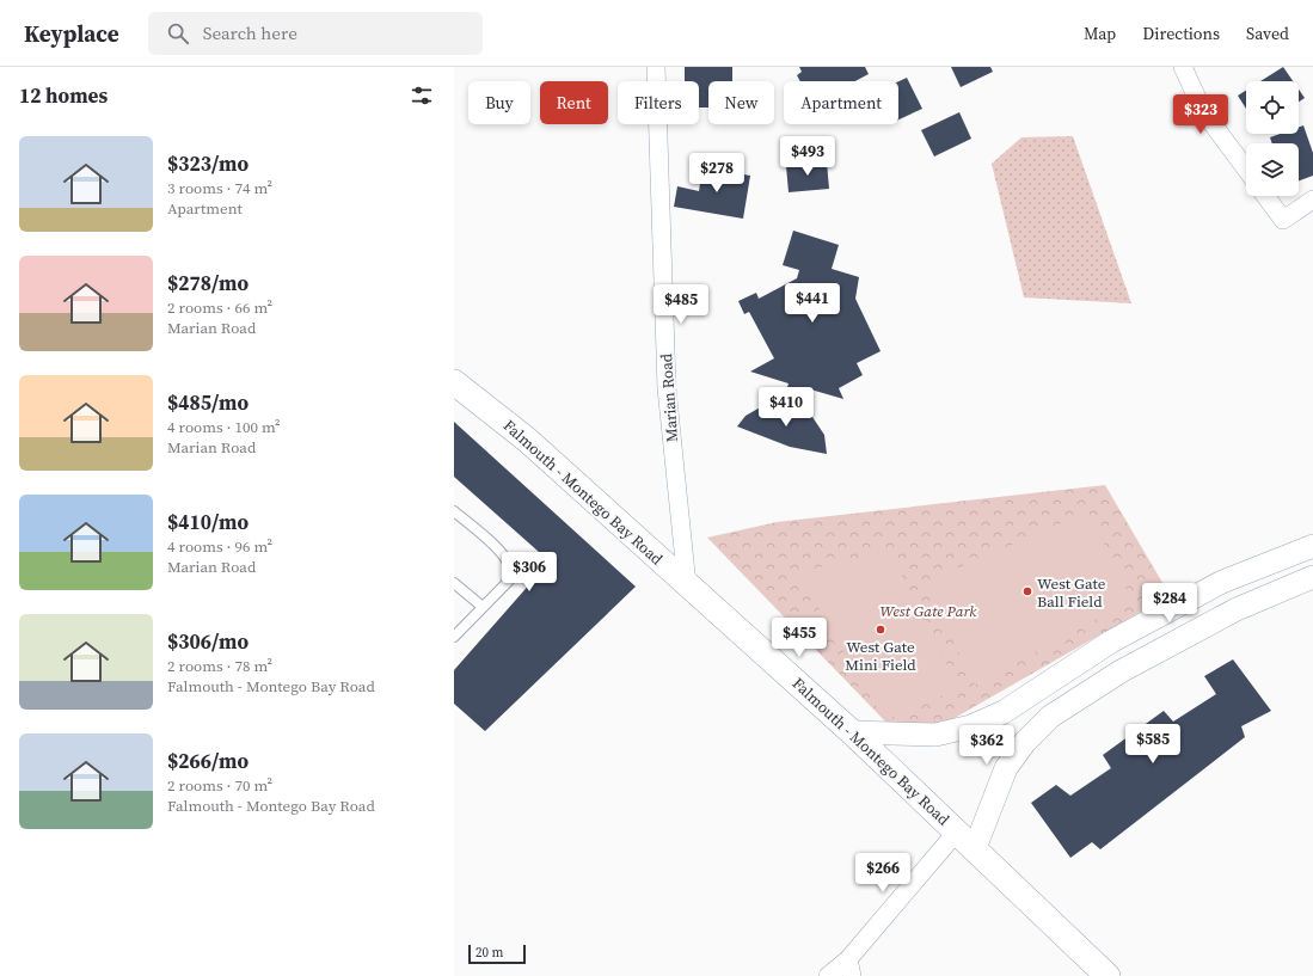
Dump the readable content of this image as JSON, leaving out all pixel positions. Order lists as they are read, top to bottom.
{
  "streets": {
    "main road": ["Falmouth - Montego Bay Road"],
    "street": ["Marian Road"]
  },
  "crossings": [
    ["Marian Road", "Falmouth - Montego Bay Road"]
  ],
  "parks": ["West Gate Park"],
  "places": ["West Gate Ball Field", "West Gate Mini Field"],
  "scale_bar": "20 m",
  "page": {
    "header": "Keyplace",
    "search": "Search here",
    "nav": ["Map", "Directions", "Saved"],
    "heading": "12 homes",
    "chip": [
      "Buy",
      "Rent",
      "Filters",
      "New",
      "Apartment"
    ],
    "price": [
      "$323",
      "$493",
      "$278",
      "$441",
      "$485",
      "$410",
      "$306",
      "$284",
      "$455",
      "$585",
      "$362",
      "$266"
    ],
    "list": [
      {
        "name": "$323/mo",
        "note": "3 rooms · 74 m² · Apartment"
      },
      {
        "name": "$278/mo",
        "note": "2 rooms · 66 m² · Marian Road"
      },
      {
        "name": "$485/mo",
        "note": "4 rooms · 100 m² · Marian Road"
      },
      {
        "name": "$410/mo",
        "note": "4 rooms · 96 m² · Marian Road"
      },
      {
        "name": "$306/mo",
        "note": "2 rooms · 78 m² · Falmouth - Montego Bay Road"
      },
      {
        "name": "$266/mo",
        "note": "2 rooms · 70 m² · Falmouth - Montego Bay Road"
      }
    ],
    "scale": "20 m"
  }
}
